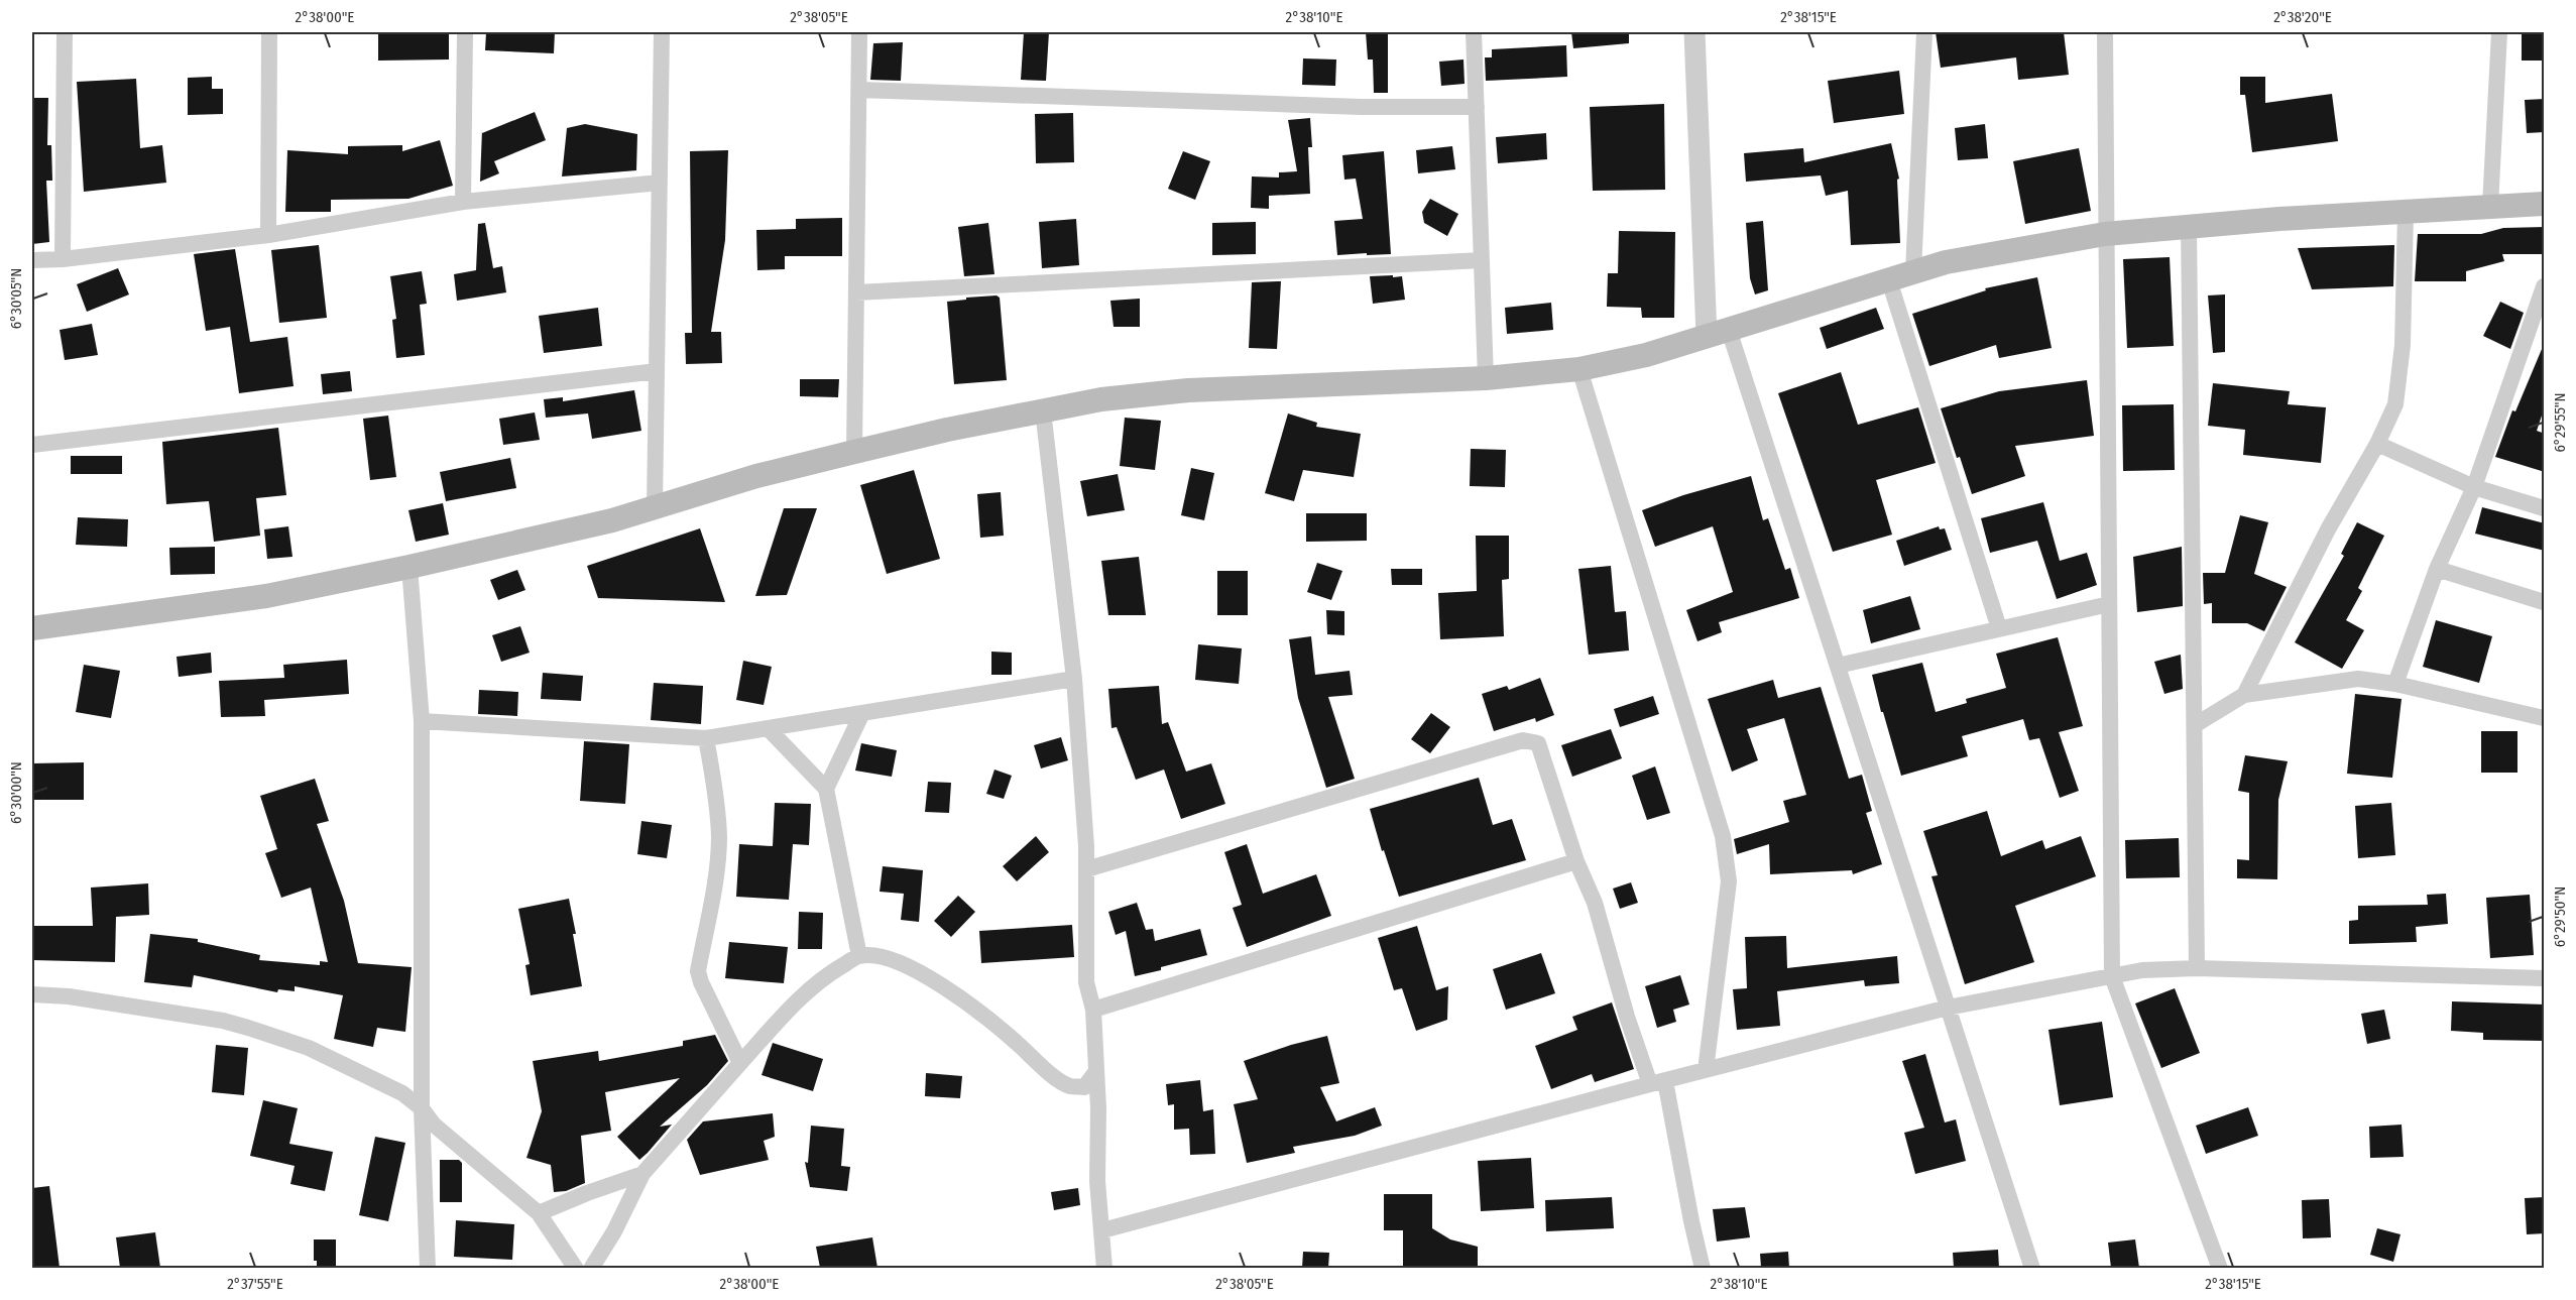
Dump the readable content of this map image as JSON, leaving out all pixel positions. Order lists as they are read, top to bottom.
{
  "coordinates": [
    "2°38'00\"E",
    "2°38'05\"E",
    "2°38'10\"E",
    "2°38'15\"E",
    "2°38'20\"E",
    "6°30'05\"N",
    "6°29'55\"N",
    "6°30'00\"N",
    "6°29'50\"N",
    "2°37'55\"E"
  ]
}
